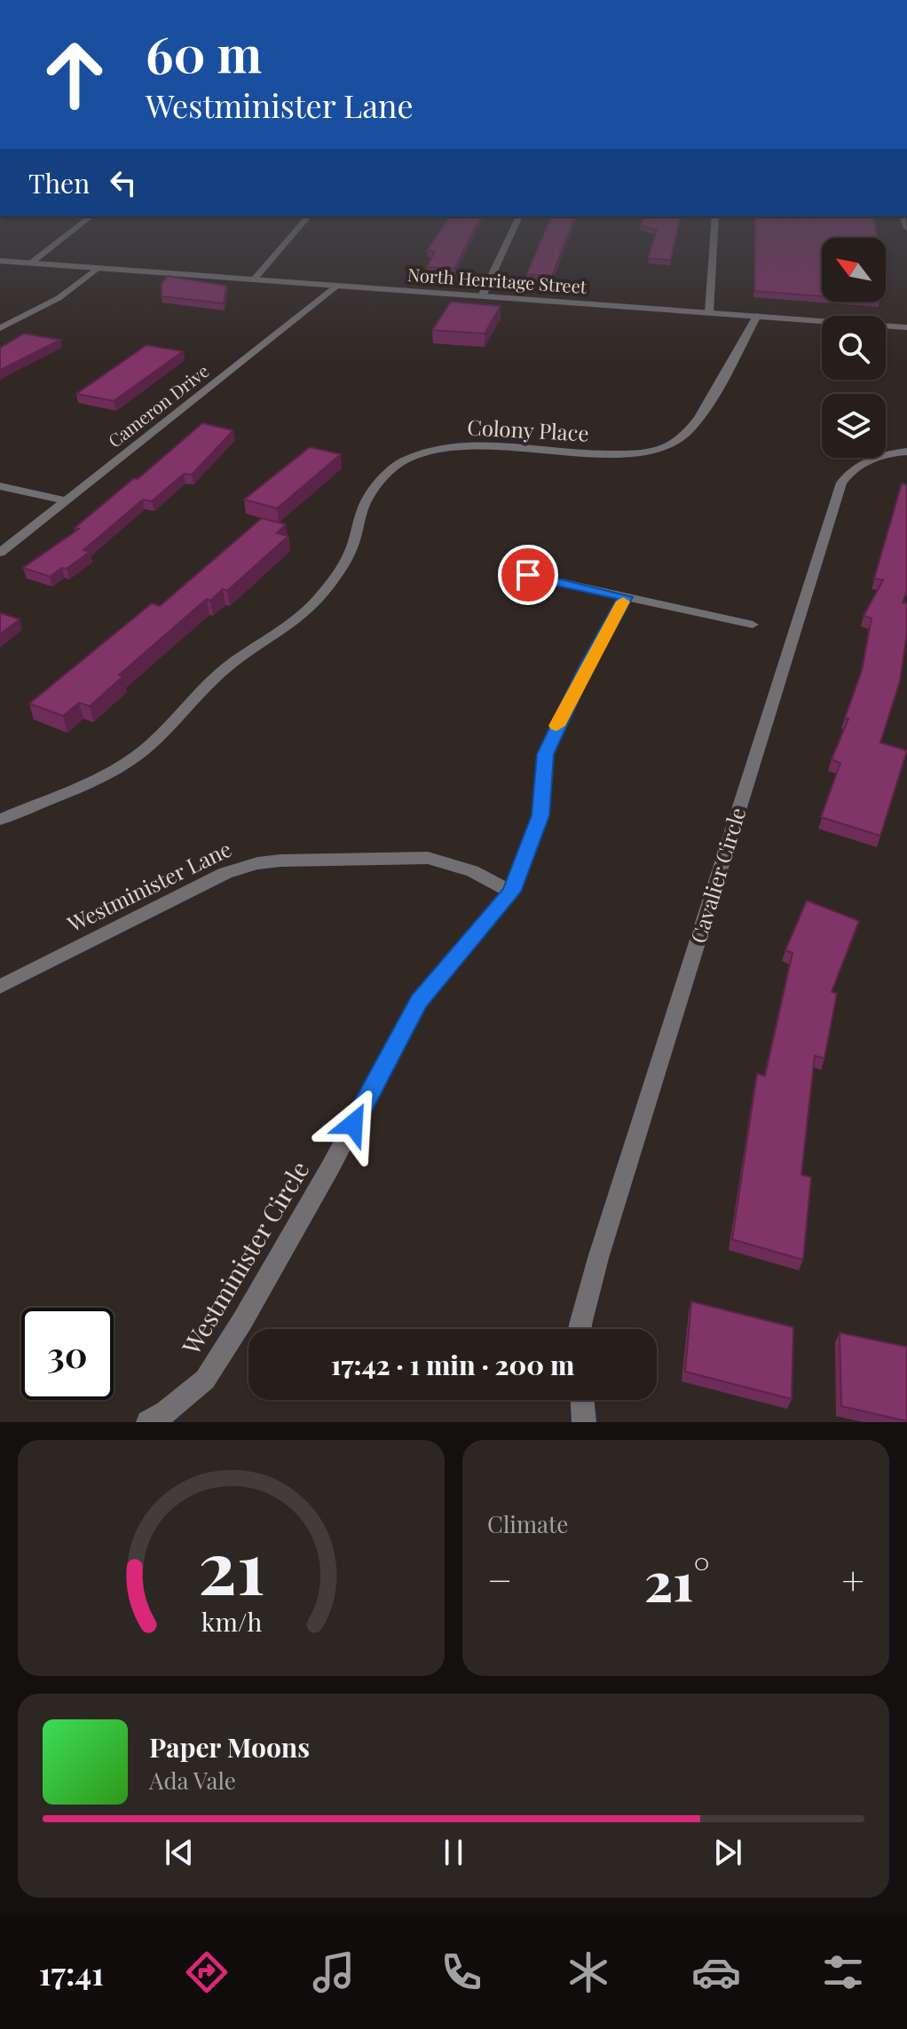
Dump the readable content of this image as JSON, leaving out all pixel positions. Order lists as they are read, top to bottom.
{
  "streets": {
    "street": [
      "North Herritage Street",
      "Cameron Drive",
      "Colony Place",
      "Cavalier Circle",
      "Westminister Lane",
      "Westminister Circle"
    ]
  },
  "crossings": [
    ["North Herritage Street", "Cameron Drive"],
    ["North Herritage Street", "Colony Place"],
    ["Westminister Lane", "Westminister Circle"]
  ],
  "north": "top left",
  "page": {
    "turn": ["60 m", "Westminister Lane"],
    "then": "Then",
    "limit": "30",
    "trip": "17:42 · 1 min · 200 m",
    "tile": "Climate",
    "heat": ["−", "21°", "+"],
    "song": ["Paper Moons", "Ada Vale"],
    "tabs": "17:41",
    "gauge": ["21", "km/h"]
  }
}
